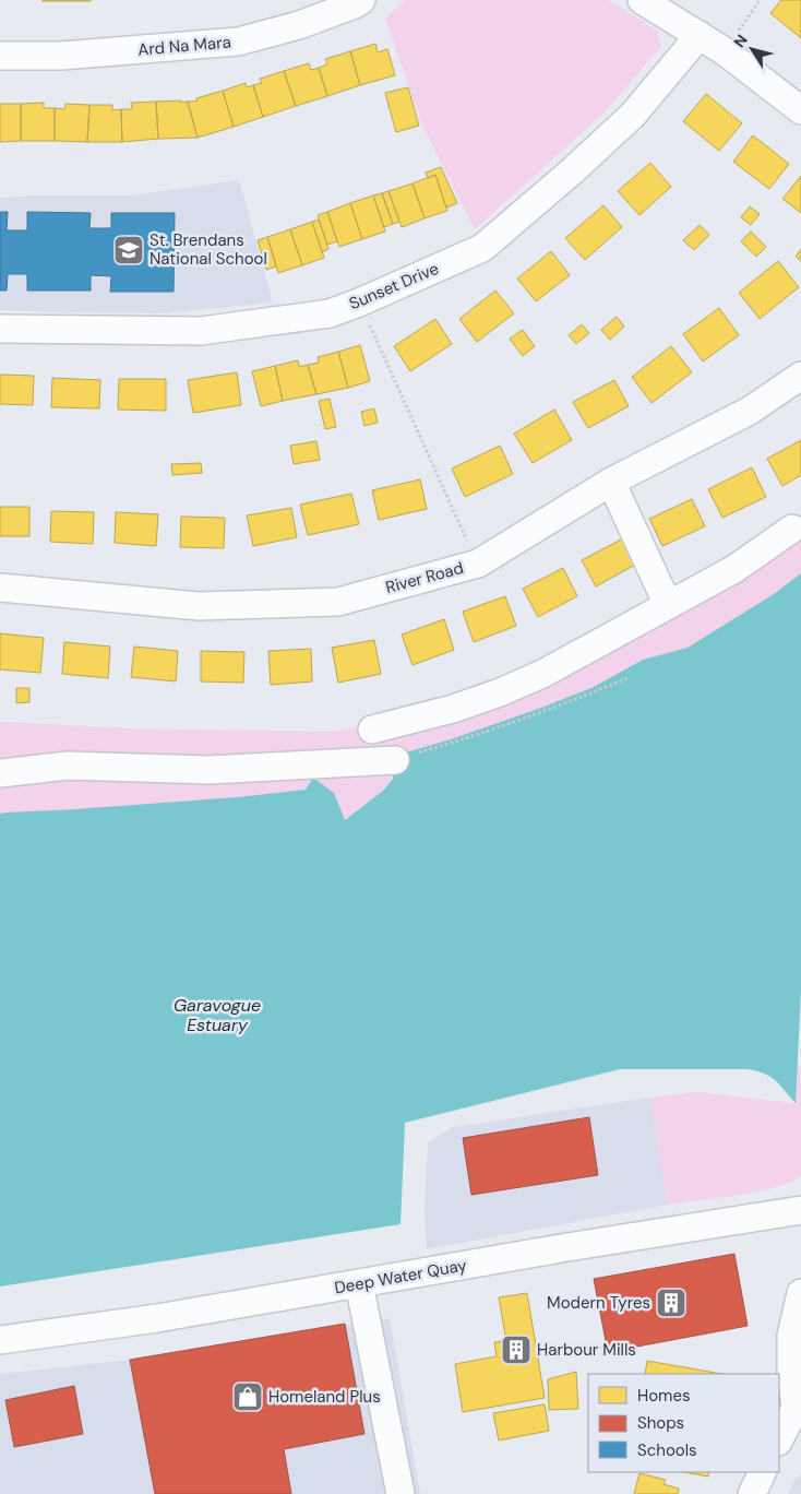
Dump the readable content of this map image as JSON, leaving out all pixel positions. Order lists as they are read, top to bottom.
{
  "streets": {
    "street": [
      "Ard Na Mara",
      "Sunset Drive",
      "River Road",
      "Deep Water Quay"
    ]
  },
  "water": ["Garavogue Estuary"],
  "places": {
    "school or university": ["St. Brendans National School"],
    "building": ["Modern Tyres", "Harbour Mills"],
    "shop": ["Homeland Plus"]
  },
  "legend": ["Homes", "Shops", "Schools"],
  "north": "top left"
}
